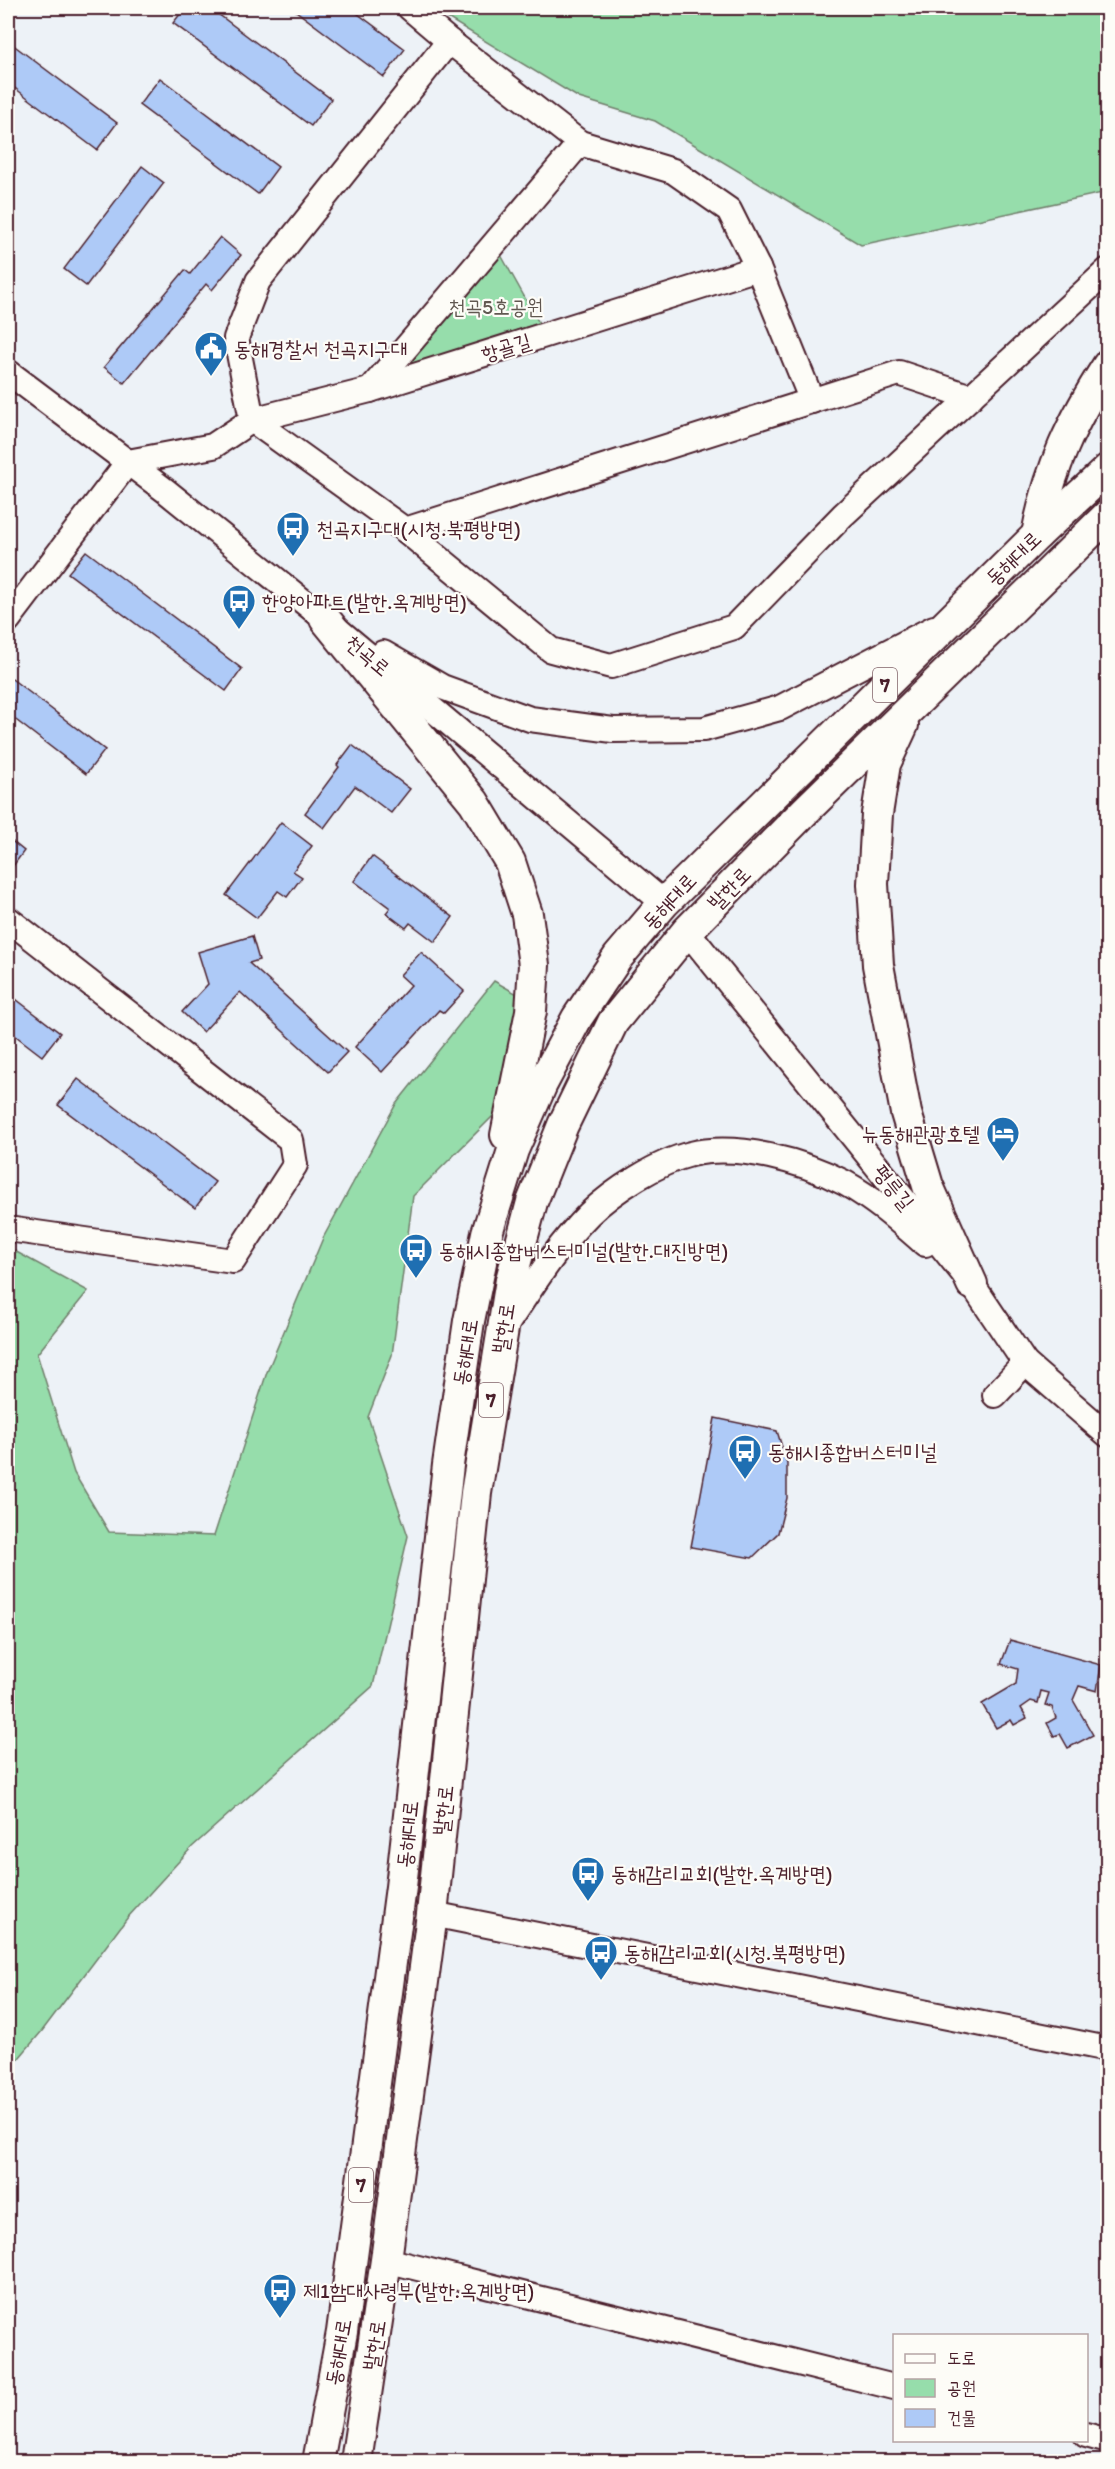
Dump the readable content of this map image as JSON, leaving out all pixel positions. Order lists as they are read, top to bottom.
{
  "streets": {
    "main road": ["동해대로", "7", "발한로"],
    "street": ["항골길", "천곡로", "평릉길"]
  },
  "crossings": [
    ["항골길", "천곡로"],
    ["동해대로", "천곡로"],
    ["발한로", "평릉길"]
  ],
  "parks": ["천곡5호공원"],
  "places": {
    "public building": ["동해경찰서 천곡지구대"],
    "bus stop": [
      "천곡지구대(시청.북평방면)",
      "한양아파트(발한.옥계방면)",
      "동해시종합버스터미널(발한.대진방면)",
      "동해시종합버스터미널",
      "동해감리교회(발한.옥계방면)",
      "동해감리교회(시청.북평방면)",
      "제1함대사령부(발한.옥계방면)"
    ],
    "hotel": ["뉴동해관광호텔"]
  },
  "legend": ["도로", "공원", "건물"]
}
